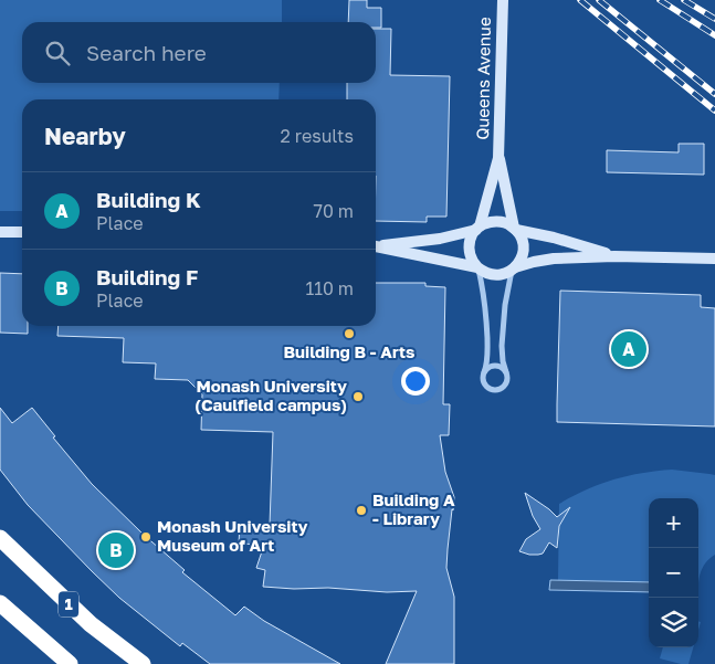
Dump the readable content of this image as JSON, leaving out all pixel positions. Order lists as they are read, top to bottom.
{
  "streets": {
    "highway": ["1"],
    "street": ["Queens Avenue"]
  },
  "places": [
    "Building B - Arts",
    "Monash University (Caulfield campus)",
    "Building A - Library",
    "Monash University Museum of Art"
  ],
  "page": {
    "search": "Search here",
    "heading": ["Nearby", "2 results"],
    "list": [
      {
        "mark": "A",
        "name": "Building K",
        "note": "Place",
        "value": "70 m"
      },
      {
        "mark": "B",
        "name": "Building F",
        "note": "Place",
        "value": "110 m"
      }
    ],
    "pins": ["A", "B"],
    "map_buttons": ["+", "−"]
  }
}
